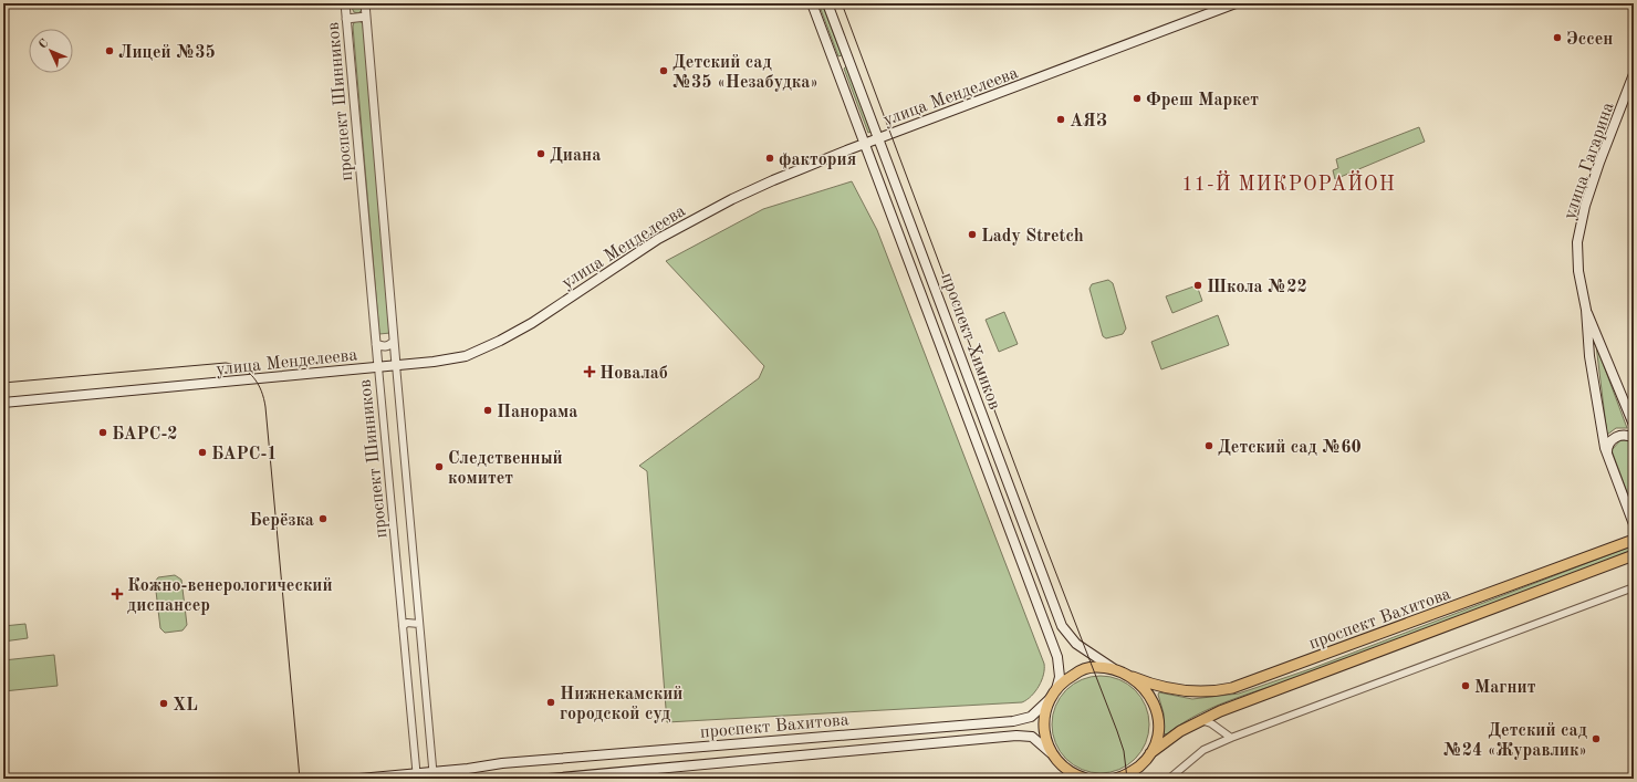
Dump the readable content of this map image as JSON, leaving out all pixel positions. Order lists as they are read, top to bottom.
{
  "streets": {
    "main road": [
      "улица Менделеева",
      "улица Гагарина",
      "проспект Химиков",
      "проспект Вахитова"
    ],
    "street": ["проспект Шинников"]
  },
  "crossings": [
    ["улица Менделеева", "проспект Шинников"],
    ["улица Менделеева", "проспект Химиков"],
    ["проспект Шинников", "проспект Вахитова"],
    ["проспект Химиков", "проспект Вахитова"]
  ],
  "districts": ["11-Й МИКРОРАЙОН"],
  "places": {
    "other": [
      "Эссен",
      "Лицей №35",
      "Детский сад №35 «Незабудка»",
      "Фреш Маркет",
      "АЯЗ",
      "Диана",
      "фактория",
      "Lady Stretch",
      "Школа №22",
      "Панорама",
      "БАРС-2",
      "Детский сад №60",
      "БАРС-1",
      "Следственный комитет",
      "Берёзка",
      "Магнит",
      "Нижнекамский городской суд",
      "XL",
      "Детский сад №24 «Журавлик»"
    ],
    "health": ["Новалаб", "Кожно-венерологический диспансер"]
  },
  "north": "top left"
}
